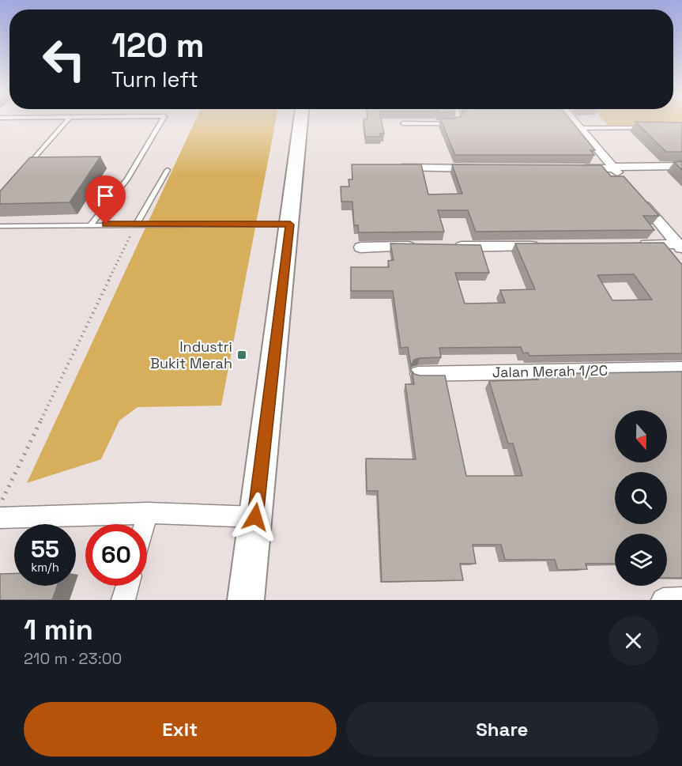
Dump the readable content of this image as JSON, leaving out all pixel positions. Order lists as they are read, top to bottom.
{
  "streets": {
    "street": ["Jalan Merah 1/2C"]
  },
  "places": {
    "transit": ["Industri Bukit Merah"]
  },
  "north": "bottom",
  "page": {
    "turn": ["120 m", "Turn left"],
    "speed": "55 km/h",
    "limit": "60",
    "heading": ["1 min", "210 m · 23:00"],
    "buttons": ["Exit", "Share"]
  }
}
